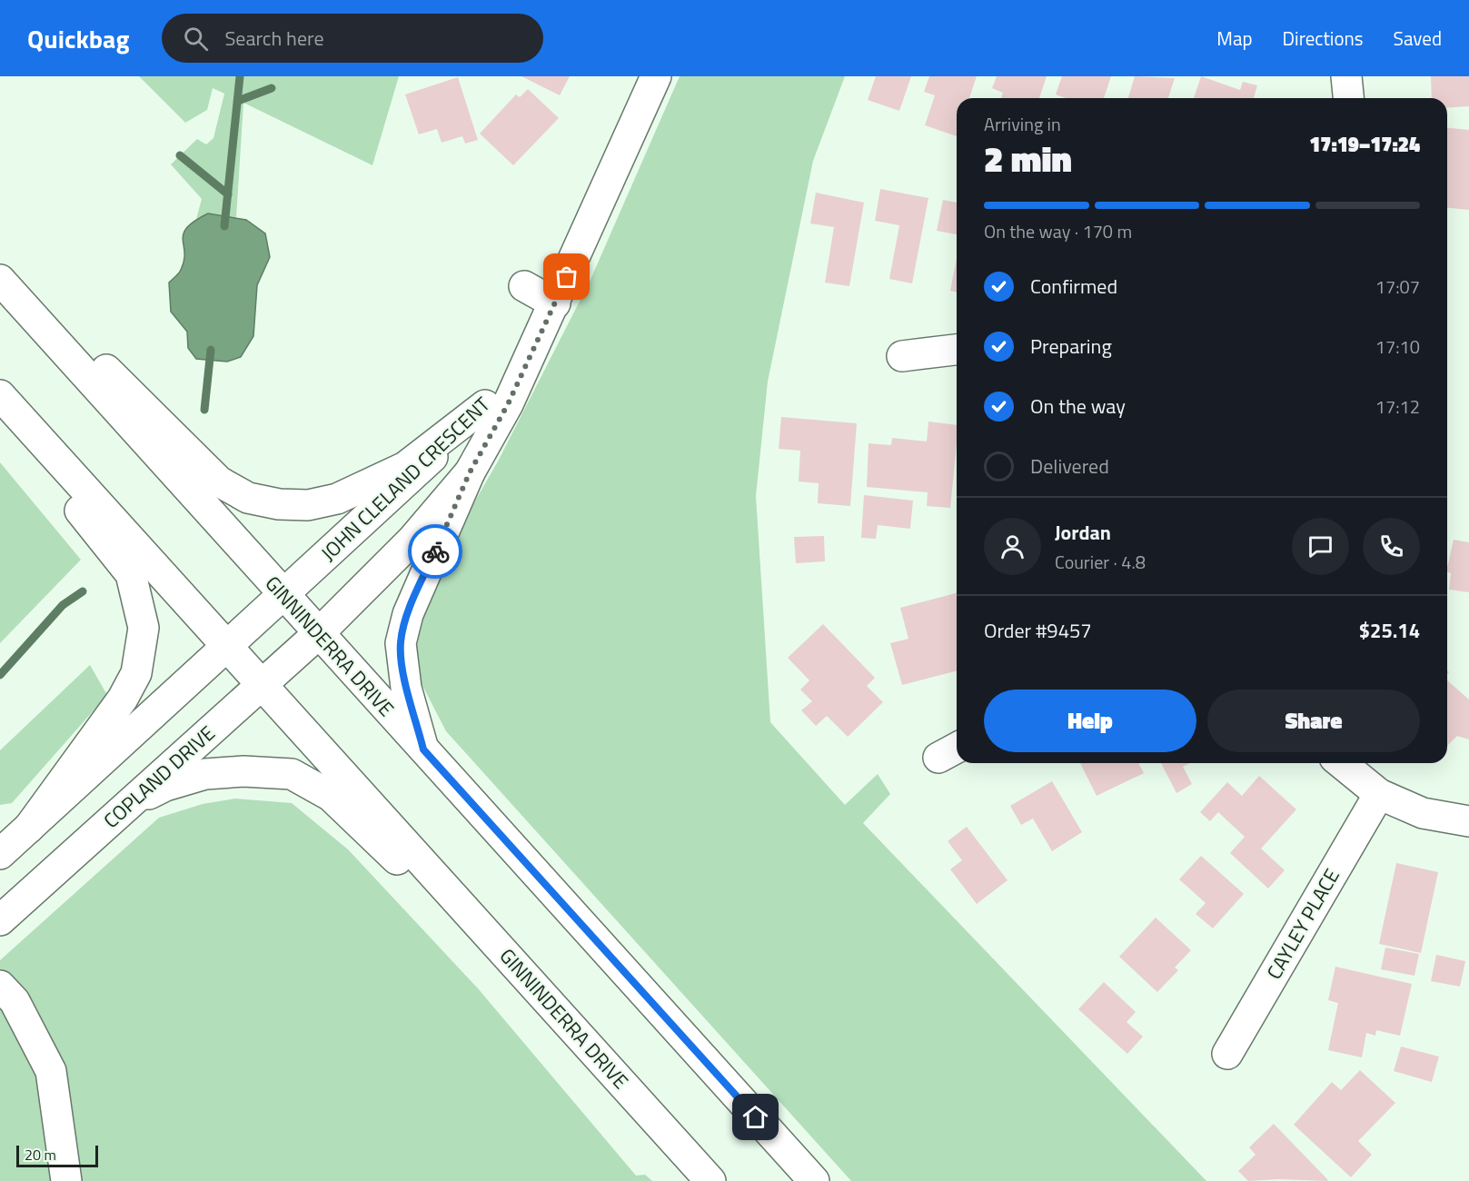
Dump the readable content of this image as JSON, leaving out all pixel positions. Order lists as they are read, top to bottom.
{
  "streets": {
    "main road": [
      "JOHN CLELAND CRESCENT",
      "GINNINDERRA DRIVE",
      "COPLAND DRIVE",
      "CAYLEY PLACE"
    ]
  },
  "crossings": [
    ["JOHN CLELAND CRESCENT", "GINNINDERRA DRIVE"],
    ["JOHN CLELAND CRESCENT", "COPLAND DRIVE"],
    ["GINNINDERRA DRIVE", "COPLAND DRIVE"]
  ],
  "scale_bar": "20 m",
  "page": {
    "header": "Quickbag",
    "search": "Search here",
    "nav": ["Map", "Directions", "Saved"],
    "heading": ["2 min", "Arriving in", "17:19–17:24"],
    "panel": [
      "Jordan",
      "Courier · 4.8",
      "Order #9457",
      "$25.14"
    ],
    "bar": "On the way · 170 m",
    "list": [
      ["Confirmed", "17:07"],
      ["Preparing", "17:10"],
      ["On the way", "17:12"],
      "Delivered"
    ],
    "buttons": ["Help", "Share"],
    "scale": "20 m"
  }
}
